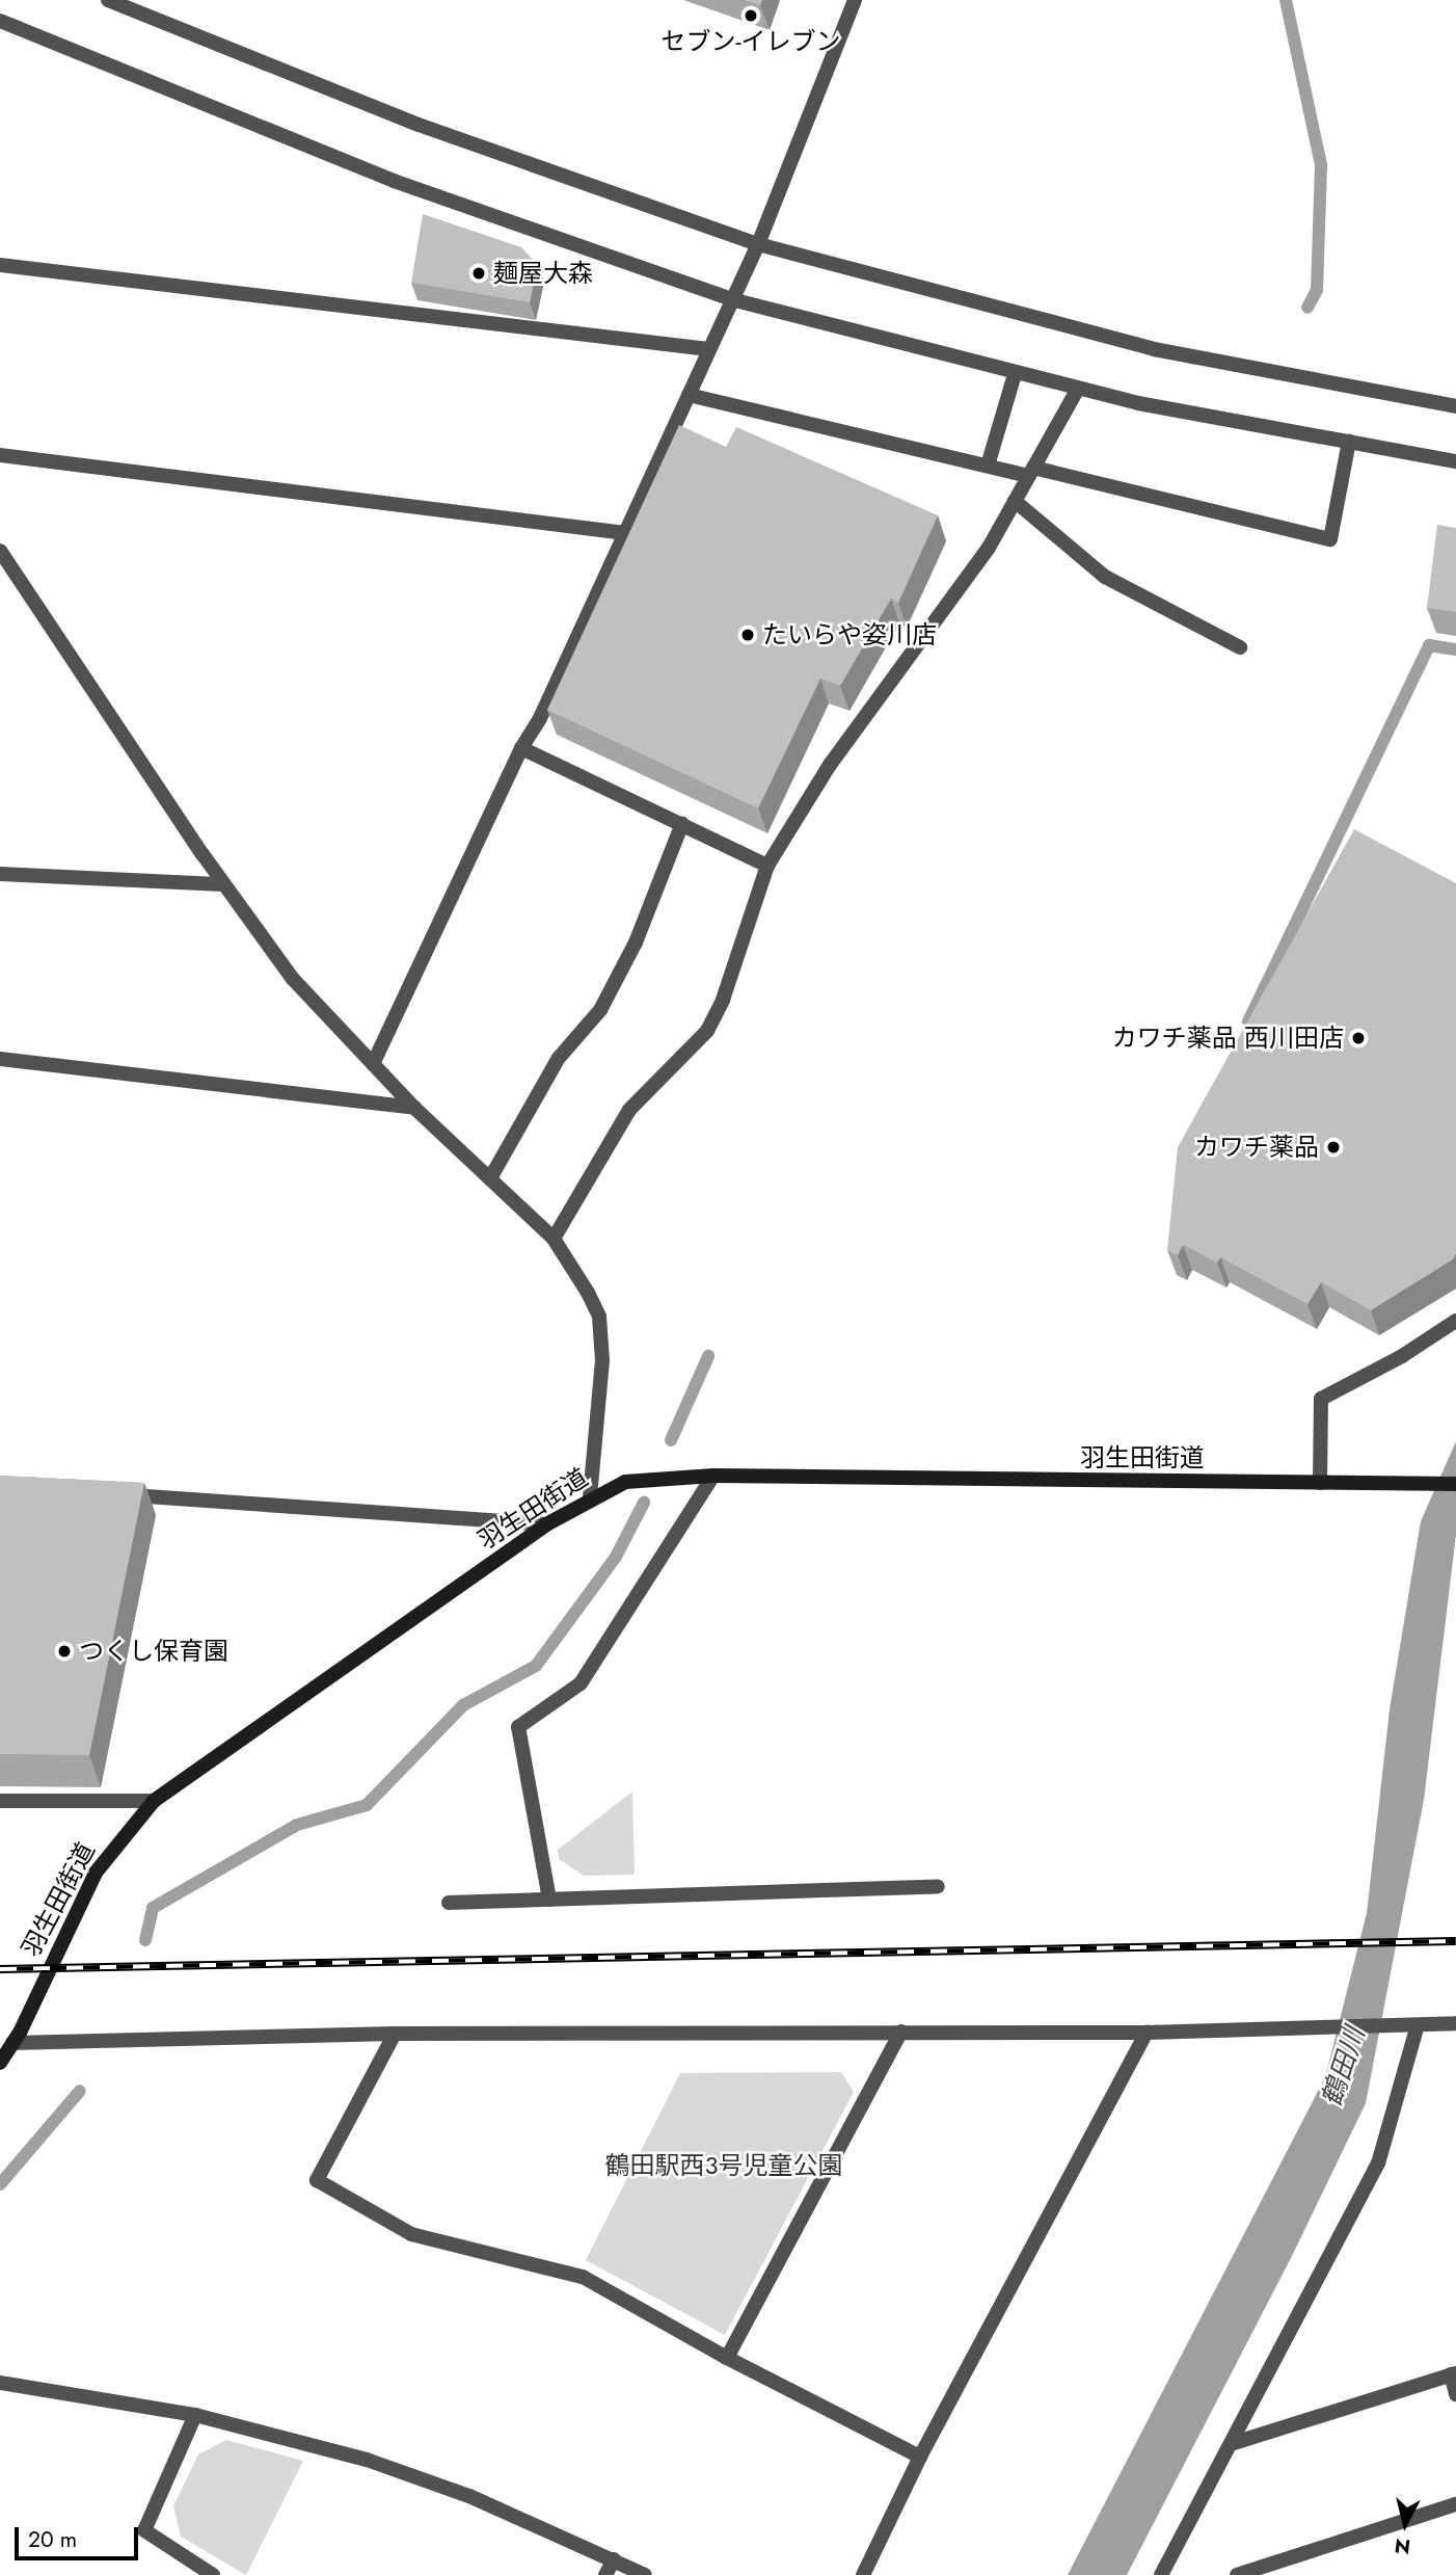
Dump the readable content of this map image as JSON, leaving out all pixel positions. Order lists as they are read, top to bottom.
{
  "streets": {
    "main road": ["羽生田街道"]
  },
  "water": ["鶴田川"],
  "parks": ["鶴田駅西3号児童公園"],
  "places": [
    "セブン-イレブン",
    "麺屋大森",
    "たいらや姿川店",
    "カワチ薬品 西川田店",
    "カワチ薬品",
    "つくし保育園"
  ],
  "scale_bar": "20 m",
  "north": "bottom"
}
